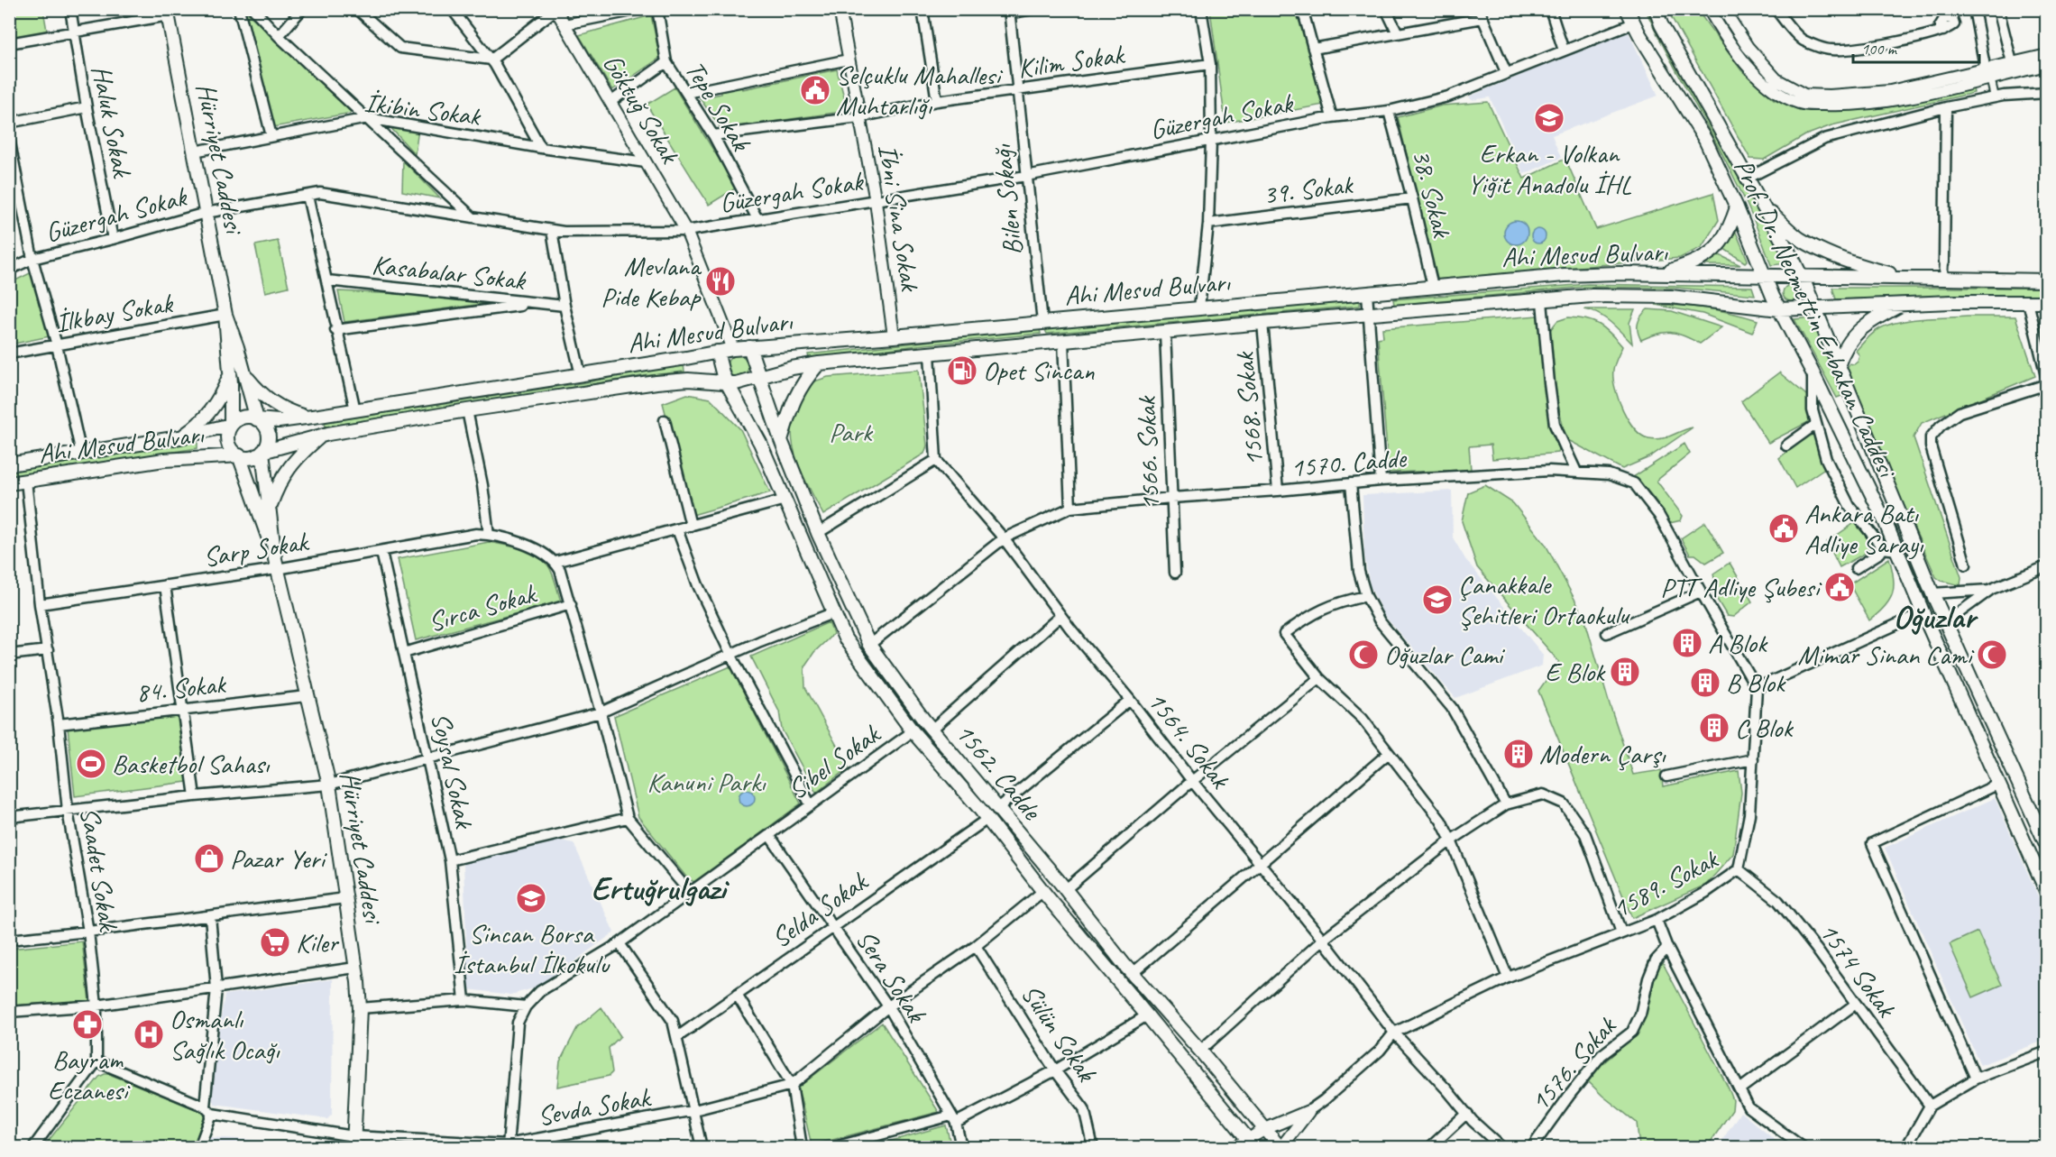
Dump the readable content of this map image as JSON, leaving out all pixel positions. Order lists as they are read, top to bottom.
{
  "streets": {
    "main road": [
      "Hürriyet Caddesi",
      "Ahi Mesud Bulvarı",
      "Prof. Dr. Necmettin Erbakan Caddesi",
      "1562. Cadde"
    ],
    "street": [
      "Kilim Sokak",
      "Tepe Sokak",
      "Göktuğ Sokak",
      "İkibin Sokak",
      "Güzergah Sokak",
      "Haluk Sokak",
      "39. Sokak",
      "38. Sokak",
      "Bilen Sokağı",
      "İbni Sina Sokak",
      "Kasabalar Sokak",
      "İlkbay Sokak",
      "1568. Sokak",
      "1566. Sokak",
      "1570. Cadde",
      "Sarp Sokak",
      "Sırca Sokak",
      "84. Sokak",
      "1564. Sokak",
      "Sibel Sokak",
      "Soysal Sokak",
      "Saadet Sokak",
      "1589. Sokak",
      "Selda Sokak",
      "1574 Sokak",
      "Sera Sokak",
      "Sülün Sokak",
      "1576. Sokak",
      "Sevda Sokak"
    ]
  },
  "crossings": [
    ["Kilim Sokak", "Tepe Sokak"],
    ["Kilim Sokak", "Bilen Sokağı"],
    ["Kilim Sokak", "İbni Sina Sokak"],
    ["Tepe Sokak", "Güzergah Sokak"],
    ["Göktuğ Sokak", "İkibin Sokak"],
    ["Göktuğ Sokak", "Güzergah Sokak"],
    ["Göktuğ Sokak", "Ahi Mesud Bulvarı"],
    ["İkibin Sokak", "Hürriyet Caddesi"],
    ["Güzergah Sokak", "Haluk Sokak"],
    ["Güzergah Sokak", "Hürriyet Caddesi"],
    ["Güzergah Sokak", "38. Sokak"],
    ["Güzergah Sokak", "Bilen Sokağı"],
    ["Güzergah Sokak", "İbni Sina Sokak"],
    ["Güzergah Sokak", "Prof. Dr. Necmettin Erbakan Caddesi"],
    ["Hürriyet Caddesi", "İlkbay Sokak"],
    ["Hürriyet Caddesi", "Sarp Sokak"],
    ["Hürriyet Caddesi", "84. Sokak"],
    ["Hürriyet Caddesi", "Sevda Sokak"],
    ["39. Sokak", "38. Sokak"],
    ["38. Sokak", "Ahi Mesud Bulvarı"],
    ["Bilen Sokağı", "Ahi Mesud Bulvarı"],
    ["İbni Sina Sokak", "Ahi Mesud Bulvarı"],
    ["Ahi Mesud Bulvarı", "Prof. Dr. Necmettin Erbakan Caddesi"],
    ["Ahi Mesud Bulvarı", "1568. Sokak"],
    ["Ahi Mesud Bulvarı", "1566. Sokak"],
    ["Ahi Mesud Bulvarı", "1562. Cadde"],
    ["Ahi Mesud Bulvarı", "Saadet Sokak"],
    ["1568. Sokak", "1570. Cadde"],
    ["1566. Sokak", "1570. Cadde"],
    ["1570. Cadde", "1564. Sokak"],
    ["1570. Cadde", "1562. Cadde"],
    ["1570. Cadde", "1589. Sokak"],
    ["Sarp Sokak", "Soysal Sokak"],
    ["Sarp Sokak", "Saadet Sokak"],
    ["Sırca Sokak", "Soysal Sokak"],
    ["84. Sokak", "Saadet Sokak"],
    ["1564. Sokak", "1589. Sokak"],
    ["Sibel Sokak", "1562. Cadde"],
    ["Sibel Sokak", "Sera Sokak"],
    ["Sibel Sokak", "Sevda Sokak"],
    ["1562. Cadde", "Selda Sokak"],
    ["1562. Cadde", "Sevda Sokak"],
    ["Saadet Sokak", "Sevda Sokak"],
    ["1589. Sokak", "1574 Sokak"],
    ["Selda Sokak", "Sera Sokak"],
    ["Sera Sokak", "Sevda Sokak"],
    ["Sülün Sokak", "Sevda Sokak"]
  ],
  "districts": ["Oğuzlar", "Ertuğrulgazi"],
  "parks": ["Park", "Kanuni Parkı"],
  "places": {
    "public building": ["Selçuklu Mahallesi Muhtarlığı", "Ankara Batı Adliye Sarayı", "PTT Adliye Şubesi"],
    "school or university": ["Erkan - Volkan Yiğit Anadolu İHL", "Çanakkale Şehitleri Ortaokulu", "Sincan Borsa İstanbul İlkokulu"],
    "restaurant": ["Mevlana Pide Kebap"],
    "fuel station": ["Opet Sincan"],
    "building": [
      "A Blok",
      "E Blok",
      "B Blok",
      "C Blok",
      "Modern Çarşı"
    ],
    "mosque": ["Oğuzlar Cami", "Mimar Sinan Cami"],
    "sports": ["Basketbol Sahası"],
    "shop": ["Pazar Yeri"],
    "supermarket": ["Kiler"],
    "pharmacy": ["Bayram Eczanesi"],
    "hospital": ["Osmanlı Sağlık Ocağı"]
  },
  "scale_bar": "100 m"
}
